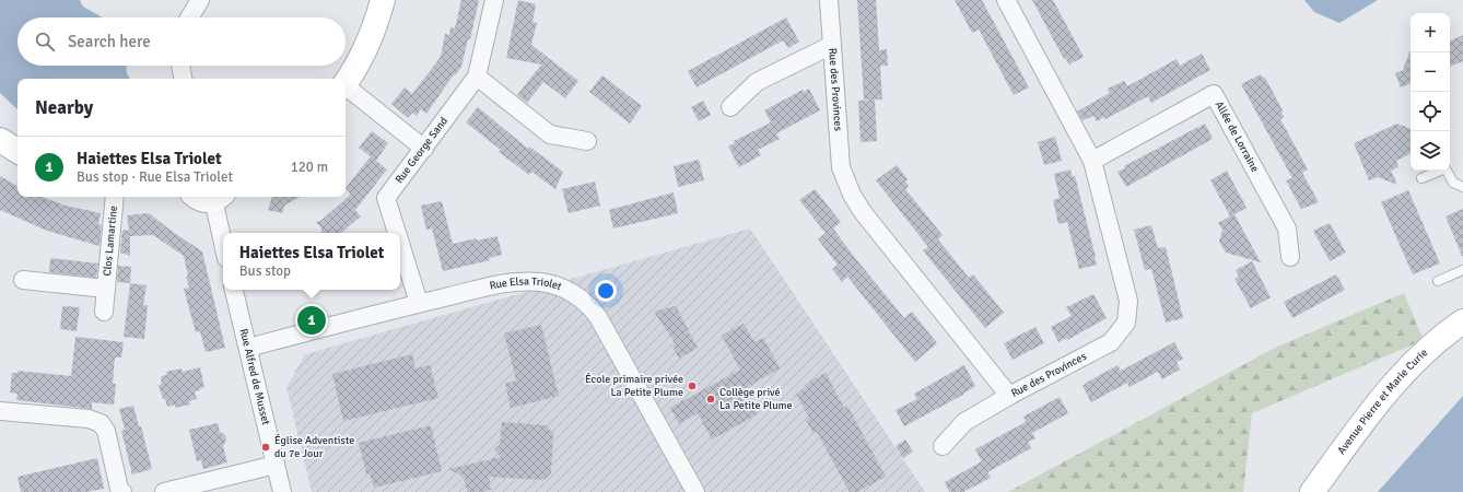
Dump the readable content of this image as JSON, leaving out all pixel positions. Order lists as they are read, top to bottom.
{
  "streets": {
    "street": [
      "Rue des Provinces",
      "Allée de Lorraine",
      "Rue George Sand",
      "Clos Lamartine",
      "Rue Elsa Triolet",
      "Rue Alfred de Musset",
      "Avenue Pierre et Marie Curie"
    ]
  },
  "crossings": [
    ["Rue des Provinces", "Allée de Lorraine"],
    ["Rue George Sand", "Rue Elsa Triolet"],
    ["Rue Elsa Triolet", "Rue Alfred de Musset"]
  ],
  "places": ["École primaire privée La Petite Plume", "Collège privé La Petite Plume", "Église Adventiste du 7e Jour"],
  "page": {
    "map_buttons": ["+", "−"],
    "search": "Search here",
    "heading": "Nearby",
    "list": [
      {
        "mark": "1",
        "name": "Haiettes Elsa Triolet",
        "note": "Bus stop · Rue Elsa Triolet",
        "value": "120 m"
      }
    ],
    "popup": ["Haiettes Elsa Triolet", "Bus stop"],
    "pins": "1"
  }
}
